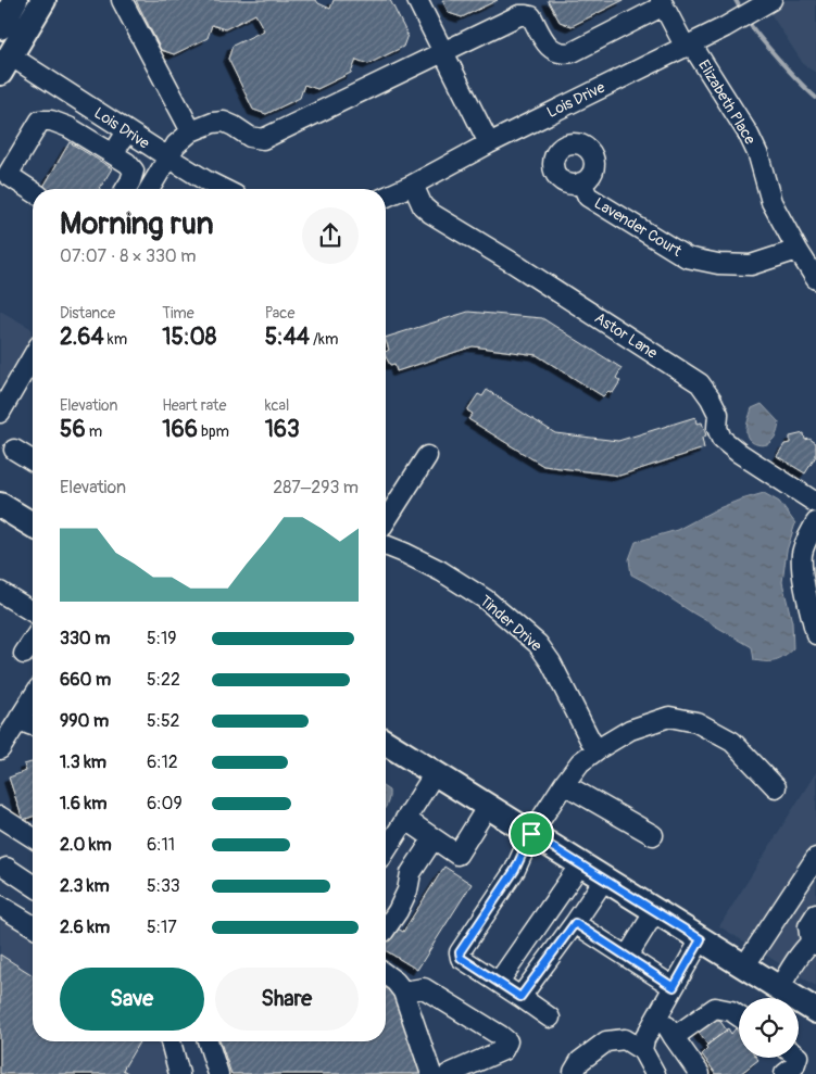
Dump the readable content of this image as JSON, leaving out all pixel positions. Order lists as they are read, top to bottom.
{
  "streets": {
    "street": [
      "Lois Drive",
      "Elizabeth Place",
      "Lavender Court",
      "Astor Lane",
      "Tinder Drive"
    ]
  },
  "crossings": [
    ["Lois Drive", "Elizabeth Place"],
    ["Lois Drive", "Astor Lane"],
    ["Elizabeth Place", "Lavender Court"]
  ],
  "page": {
    "heading": ["Morning run", "07:07 · 8 × 330 m"],
    "stats": [
      ["Distance", "2.64 km"],
      ["Time", "15:08"],
      ["Pace", "5:44 /km"],
      ["Elevation", "56 m"],
      ["Heart rate", "166 bpm"],
      ["kcal", "163"]
    ],
    "chart": ["Elevation", "287–293 m"],
    "list": [
      {
        "name": "330 m",
        "note": "5:19"
      },
      {
        "name": "660 m",
        "note": "5:22"
      },
      {
        "name": "990 m",
        "note": "5:52"
      },
      {
        "name": "1.3 km",
        "note": "6:12"
      },
      {
        "name": "1.6 km",
        "note": "6:09"
      },
      {
        "name": "2.0 km",
        "note": "6:11"
      },
      {
        "name": "2.3 km",
        "note": "5:33"
      },
      {
        "name": "2.6 km",
        "note": "5:17"
      }
    ],
    "buttons": ["Save", "Share"]
  }
}
